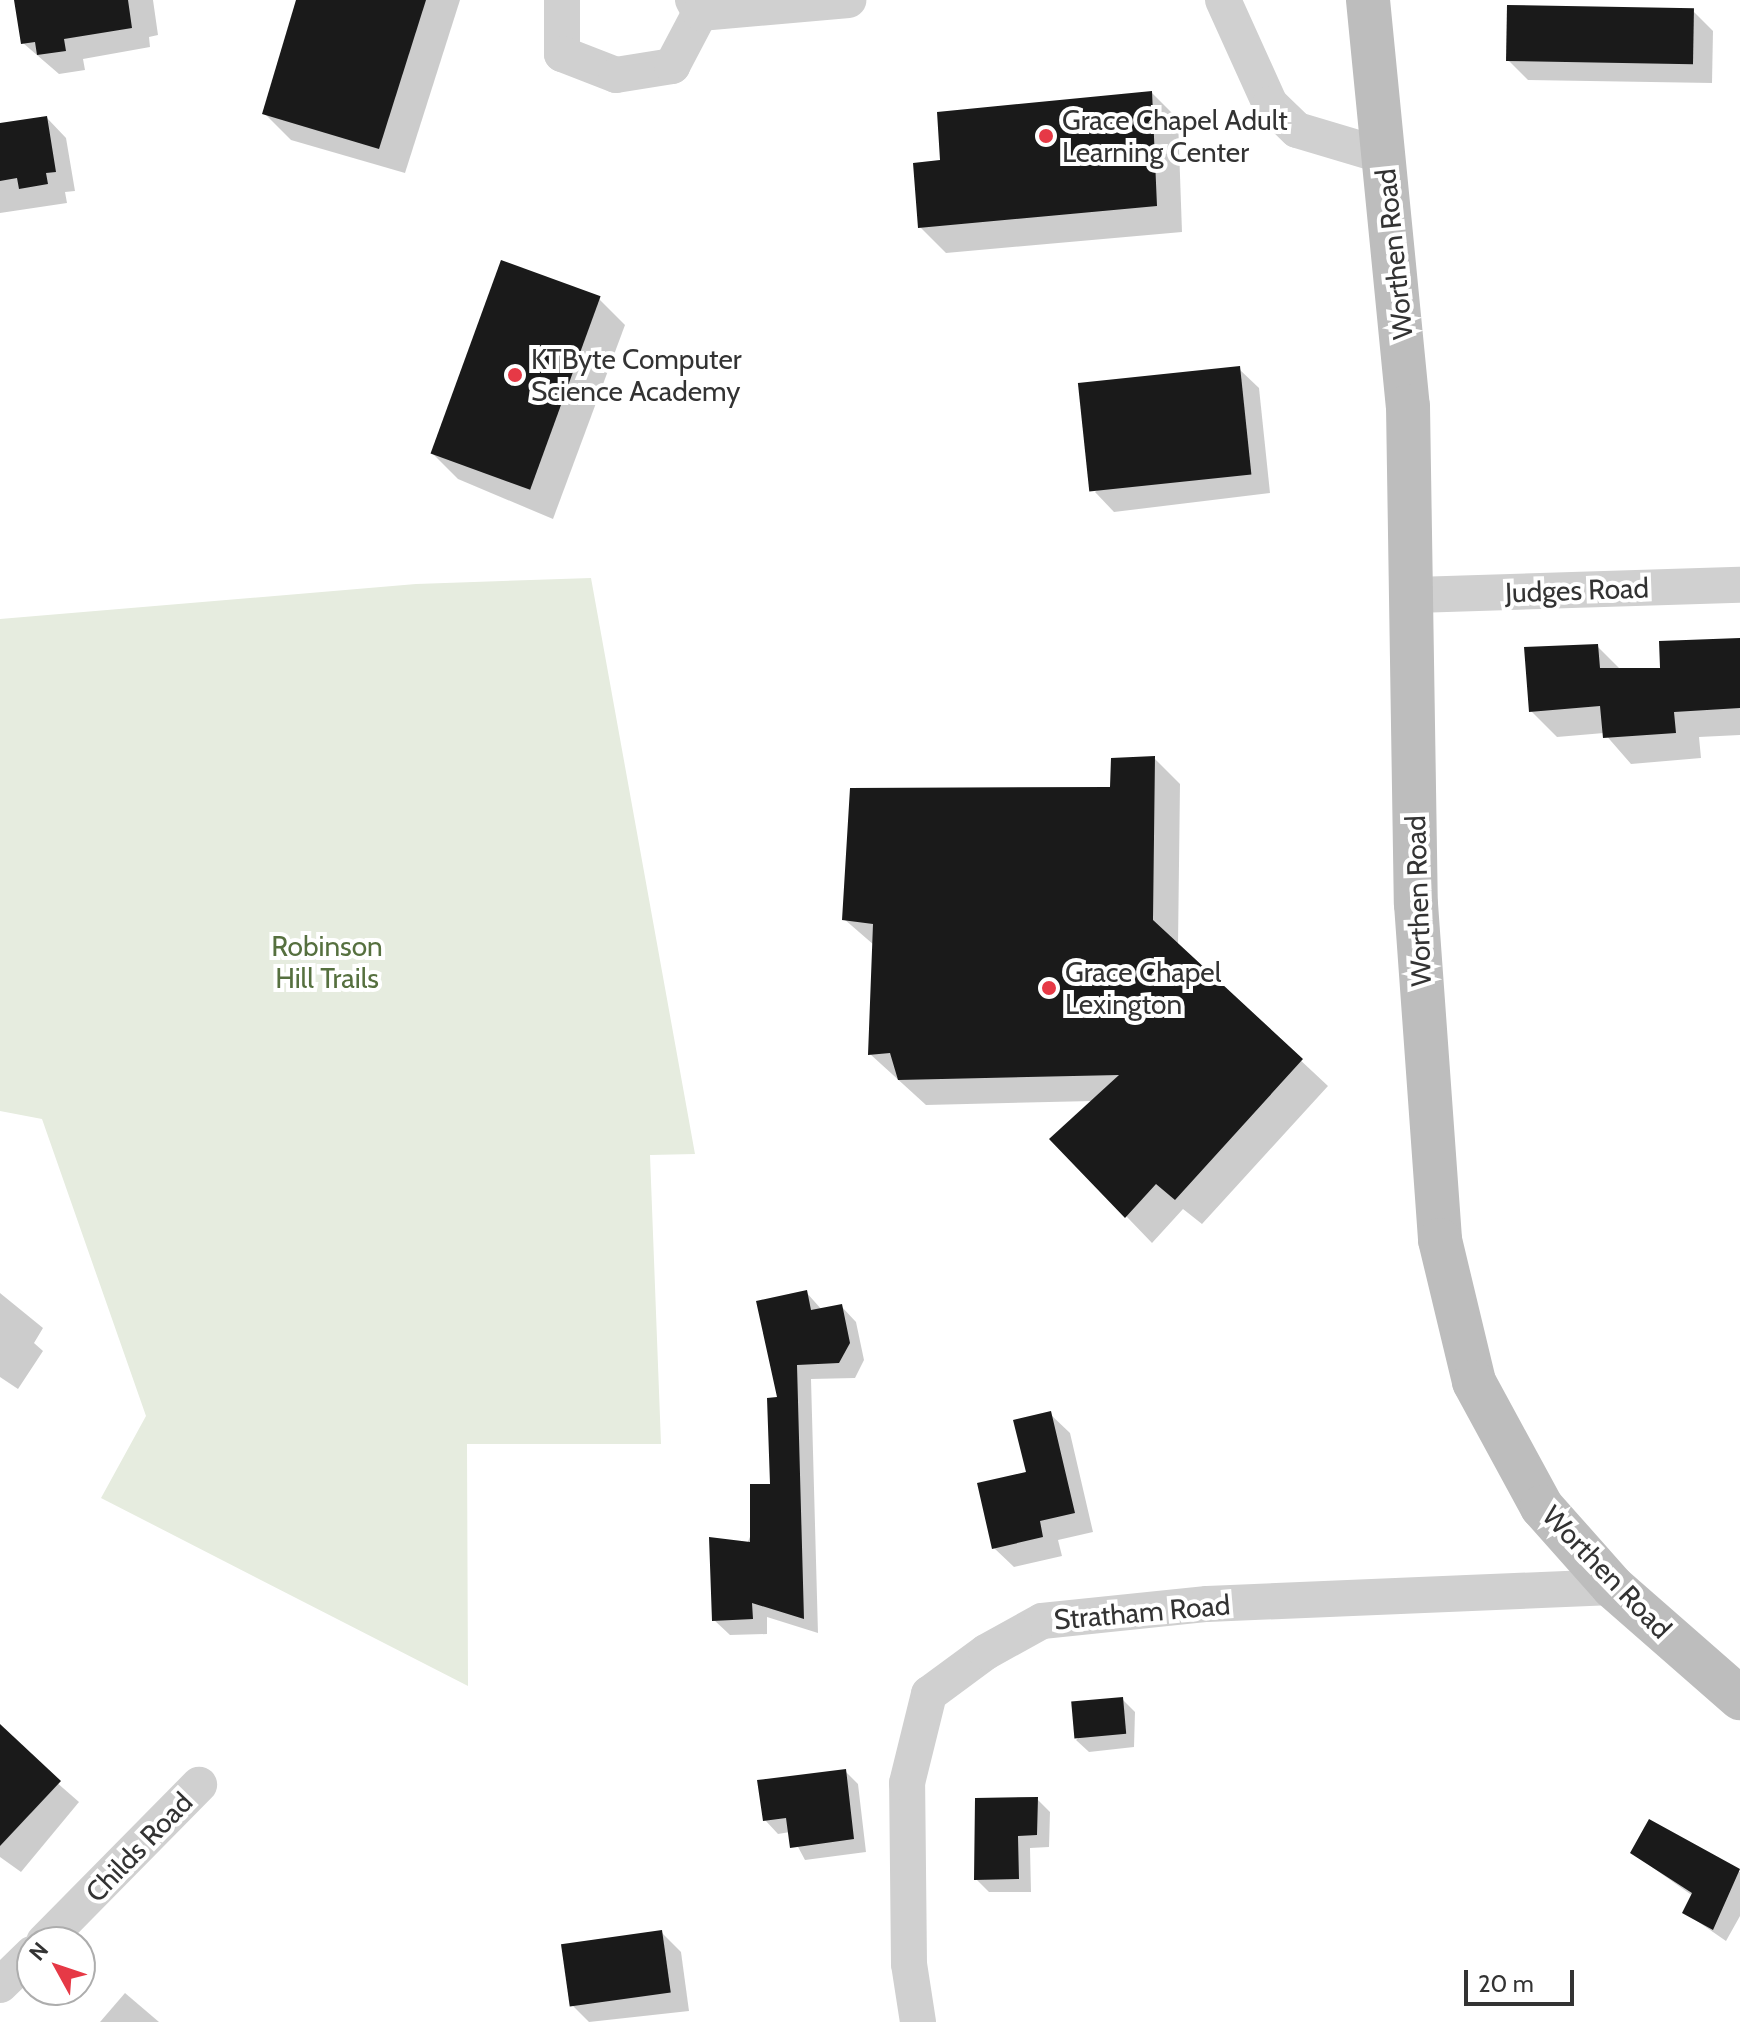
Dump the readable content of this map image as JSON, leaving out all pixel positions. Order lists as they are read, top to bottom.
{
  "streets": {
    "main road": ["Worthen Road"],
    "street": ["Judges Road", "Stratham Road", "Childs Road"]
  },
  "crossings": [
    ["Worthen Road", "Judges Road"],
    ["Worthen Road", "Stratham Road"]
  ],
  "parks": ["Robinson Hill Trails"],
  "places": ["Grace Chapel Adult Learning Center", "KTByte Computer Science Academy", "Grace Chapel Lexington"],
  "scale_bar": "20 m",
  "north": "top left"
}
